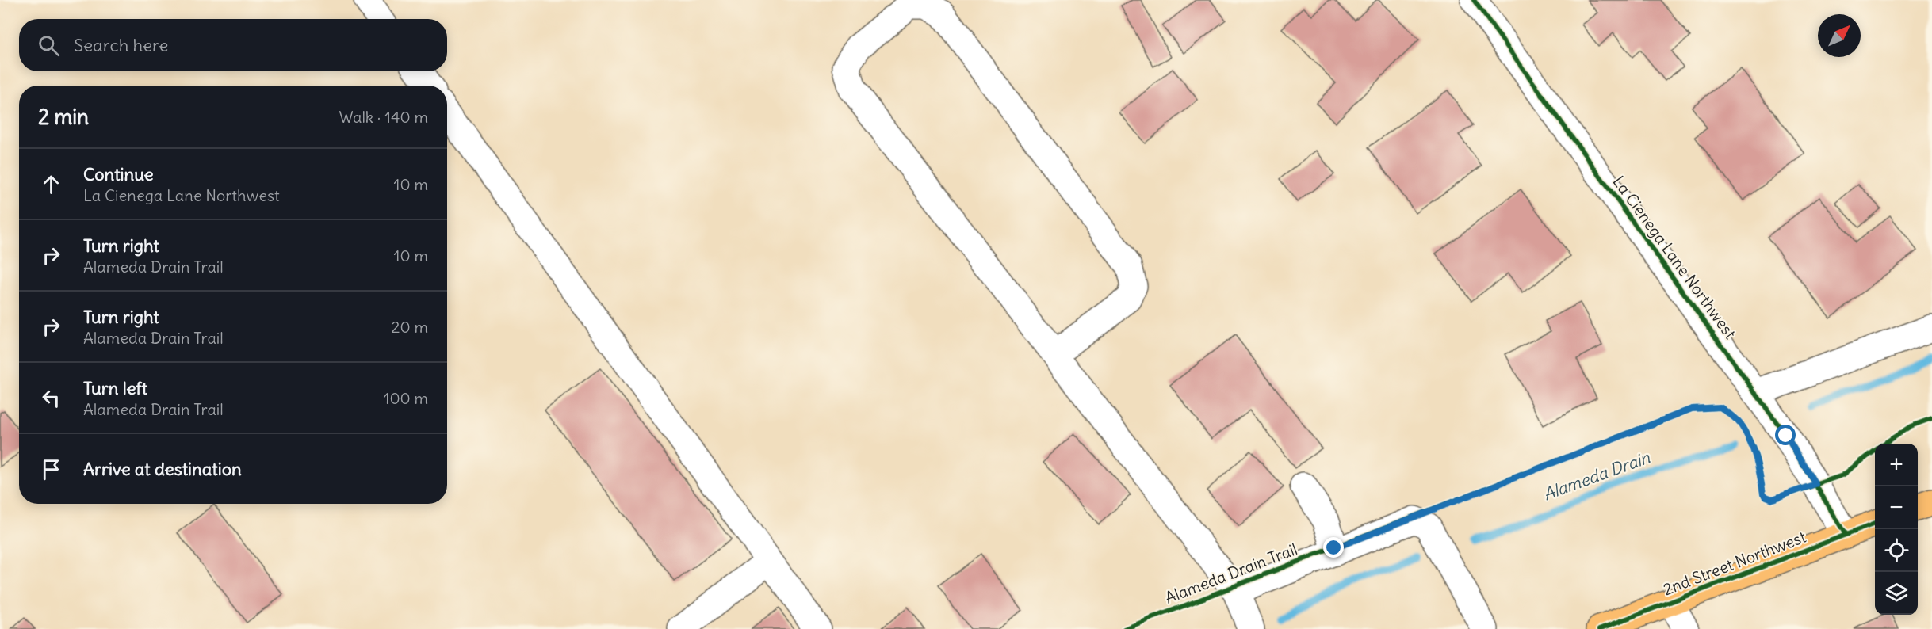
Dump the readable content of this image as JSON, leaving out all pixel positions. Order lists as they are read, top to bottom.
{
  "streets": {
    "main road": ["2nd Street Northwest"],
    "street": ["La Cienega Lane Northwest"],
    "cycle path": ["Alameda Drain Trail"]
  },
  "crossings": [
    ["La Cienega Lane Northwest", "2nd Street Northwest"]
  ],
  "water": ["Alameda Drain"],
  "north": "top right",
  "page": {
    "search": "Search here",
    "heading": ["2 min", "Walk · 140 m"],
    "list": [
      ["Continue", "La Cienega Lane Northwest", "10 m"],
      ["Turn right", "Alameda Drain Trail", "10 m"],
      ["Turn right", "Alameda Drain Trail", "20 m"],
      ["Turn left", "Alameda Drain Trail", "100 m"],
      "Arrive at destination"
    ],
    "map_buttons": ["+", "−"]
  }
}
